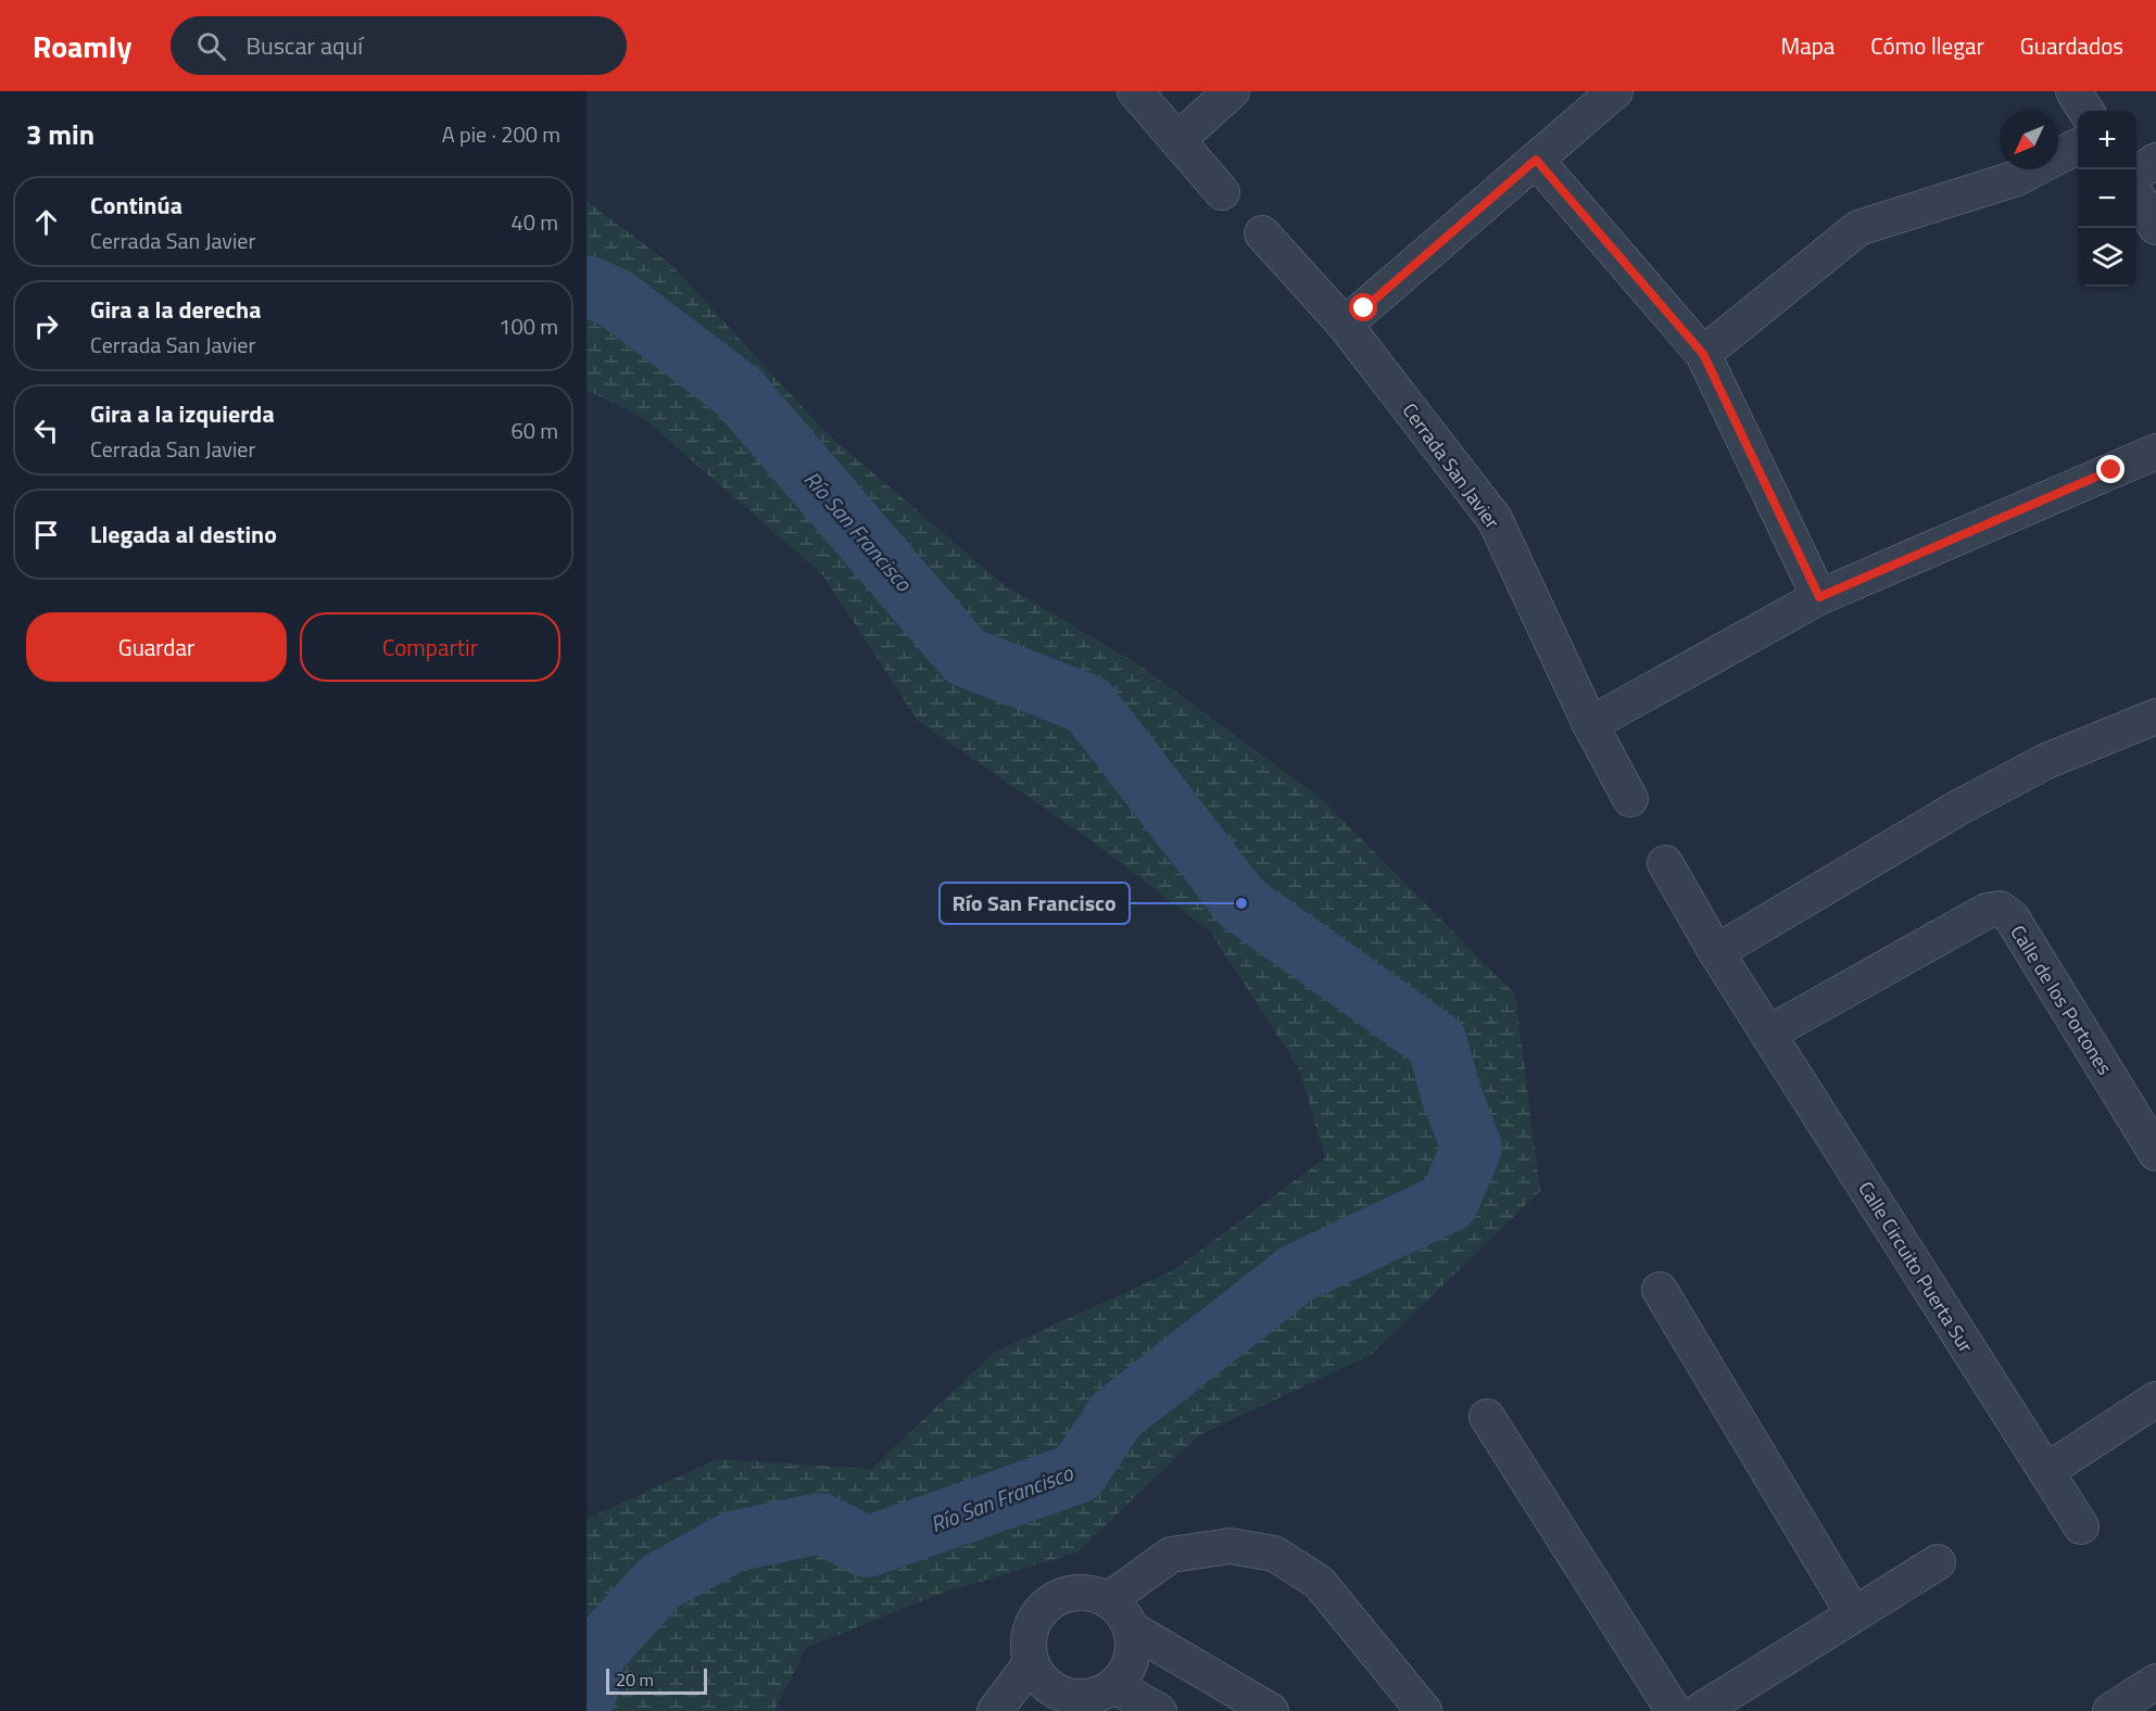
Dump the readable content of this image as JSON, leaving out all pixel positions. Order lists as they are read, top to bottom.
{
  "streets": {
    "street": ["Cerrada San Javier", "Calle de los Portones", "Calle Circuito Puerta Sur"]
  },
  "crossings": [
    ["Calle de los Portones", "Calle Circuito Puerta Sur"]
  ],
  "water": ["Río San Francisco"],
  "places": ["Río San Francisco"],
  "scale_bar": "20 m",
  "north": "bottom left",
  "page": {
    "header": "Roamly",
    "search": "Buscar aquí",
    "nav": ["Mapa", "Cómo llegar", "Guardados"],
    "heading": ["3 min", "A pie · 200 m"],
    "map_buttons": ["+", "−"],
    "list": [
      ["Continúa", "Cerrada San Javier", "40 m"],
      ["Gira a la derecha", "Cerrada San Javier", "100 m"],
      ["Gira a la izquierda", "Cerrada San Javier", "60 m"],
      "Llegada al destino"
    ],
    "buttons": ["Guardar", "Compartir"],
    "scale": "20 m"
  }
}
